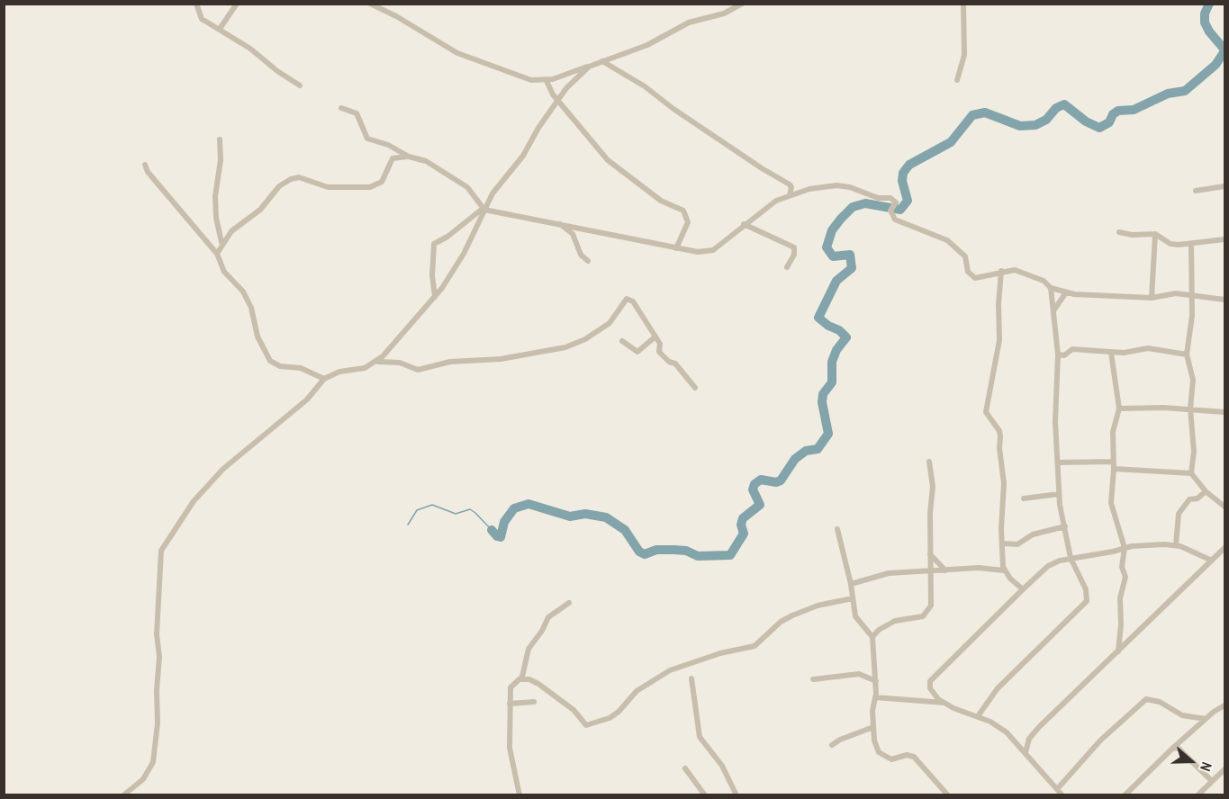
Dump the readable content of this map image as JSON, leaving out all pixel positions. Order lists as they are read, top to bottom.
{
  "north": "right"
}
